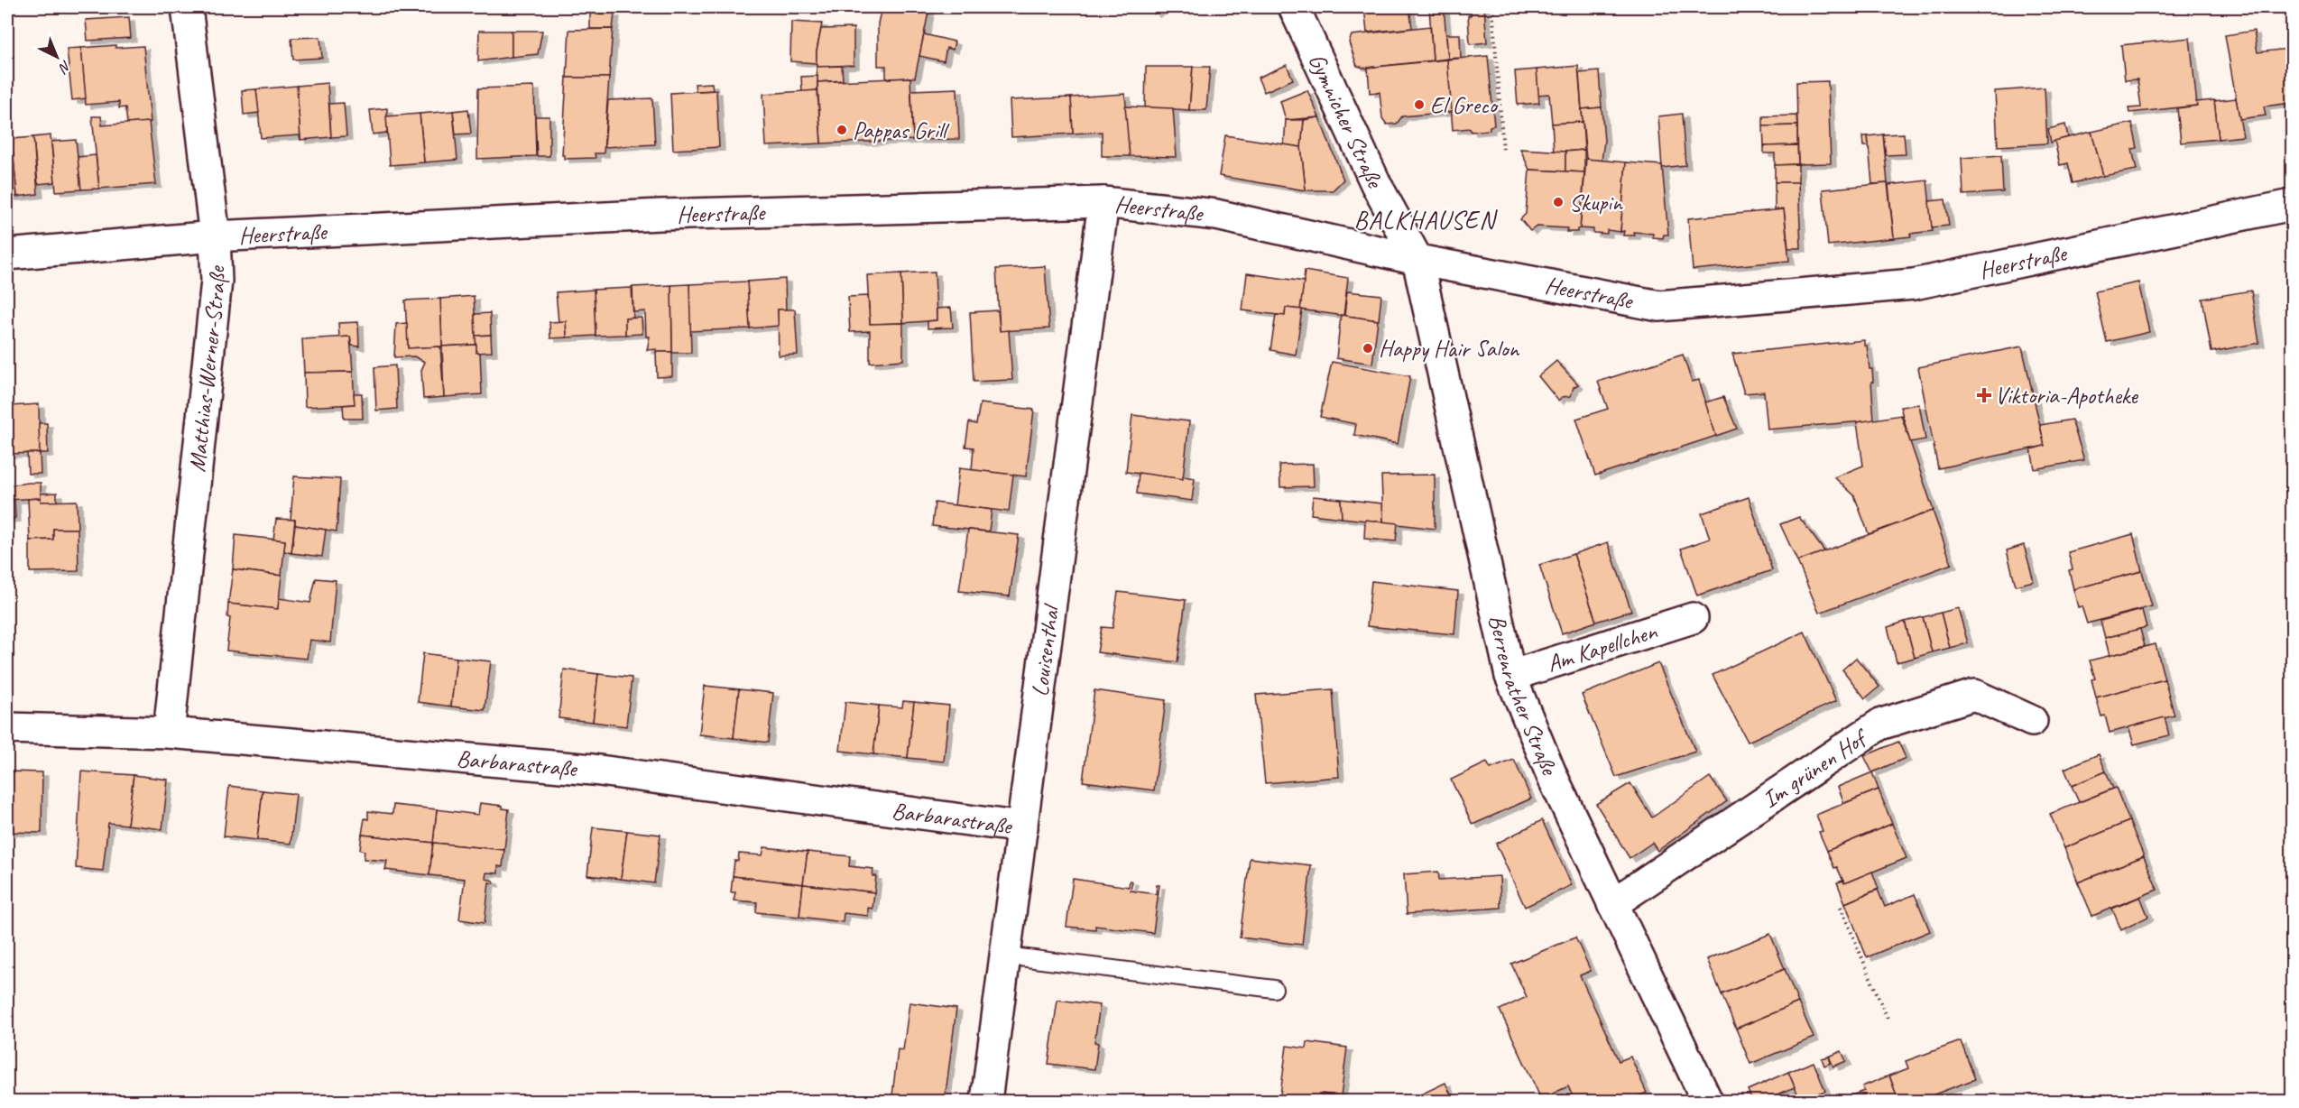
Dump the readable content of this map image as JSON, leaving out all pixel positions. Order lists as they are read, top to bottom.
{
  "streets": {
    "street": [
      "Gymnicher Straße",
      "Heerstraße",
      "Matthias-Werner-Straße",
      "Am Kapellchen",
      "Louisenthal",
      "Berrenrather Straße",
      "Barbarastraße",
      "Im grünen Hof"
    ]
  },
  "crossings": [
    ["Gymnicher Straße", "Heerstraße"],
    ["Gymnicher Straße", "Berrenrather Straße"],
    ["Heerstraße", "Matthias-Werner-Straße"],
    ["Heerstraße", "Louisenthal"],
    ["Heerstraße", "Berrenrather Straße"],
    ["Matthias-Werner-Straße", "Barbarastraße"],
    ["Am Kapellchen", "Berrenrather Straße"],
    ["Louisenthal", "Barbarastraße"],
    ["Berrenrather Straße", "Im grünen Hof"]
  ],
  "districts": ["BALKHAUSEN"],
  "places": {
    "other": [
      "El Greco",
      "Pappas Grill",
      "Skupin",
      "Happy Hair Salon"
    ],
    "health": ["Viktoria-Apotheke"]
  },
  "north": "bottom right"
}
